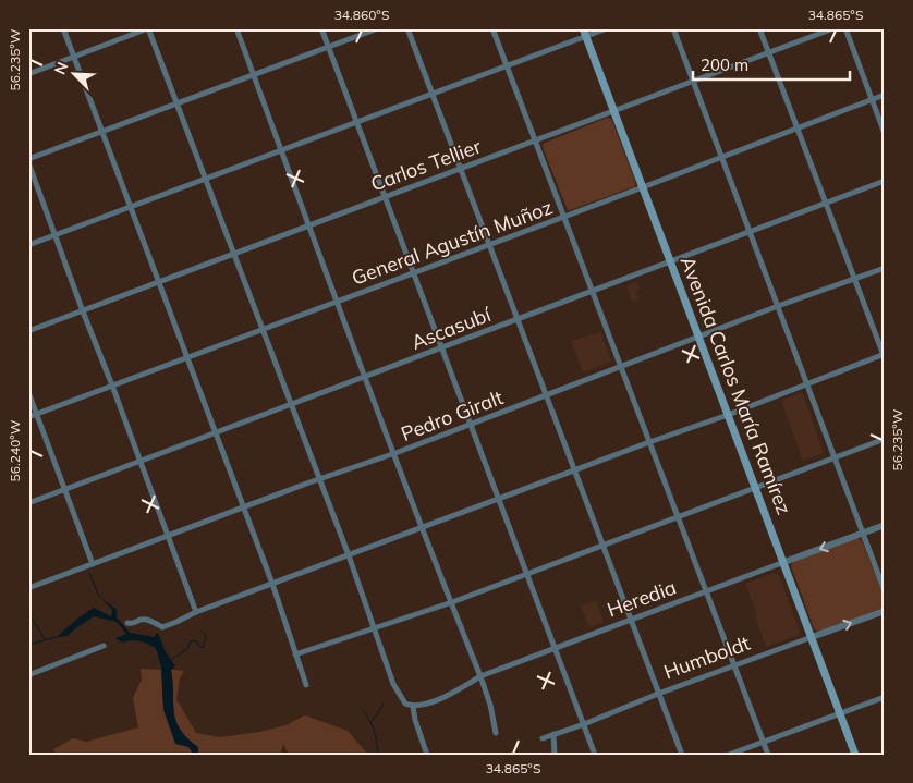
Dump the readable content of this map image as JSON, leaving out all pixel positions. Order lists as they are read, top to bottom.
{
  "streets": {
    "main road": ["Avenida Carlos María Ramírez"],
    "street": [
      "Carlos Tellier",
      "General Agustín Muñoz",
      "Ascasubí",
      "Pedro Giralt",
      "Heredia",
      "Humboldt"
    ]
  },
  "crossings": [
    ["Carlos Tellier", "Avenida Carlos María Ramírez"],
    ["General Agustín Muñoz", "Avenida Carlos María Ramírez"],
    ["Ascasubí", "Avenida Carlos María Ramírez"],
    ["Avenida Carlos María Ramírez", "Pedro Giralt"],
    ["Avenida Carlos María Ramírez", "Heredia"],
    ["Avenida Carlos María Ramírez", "Humboldt"]
  ],
  "scale_bar": "200 m",
  "north": "top left",
  "coordinates": [
    "34.860°S",
    "34.865°S",
    "56.235°W",
    "56.240°W"
  ]
}
